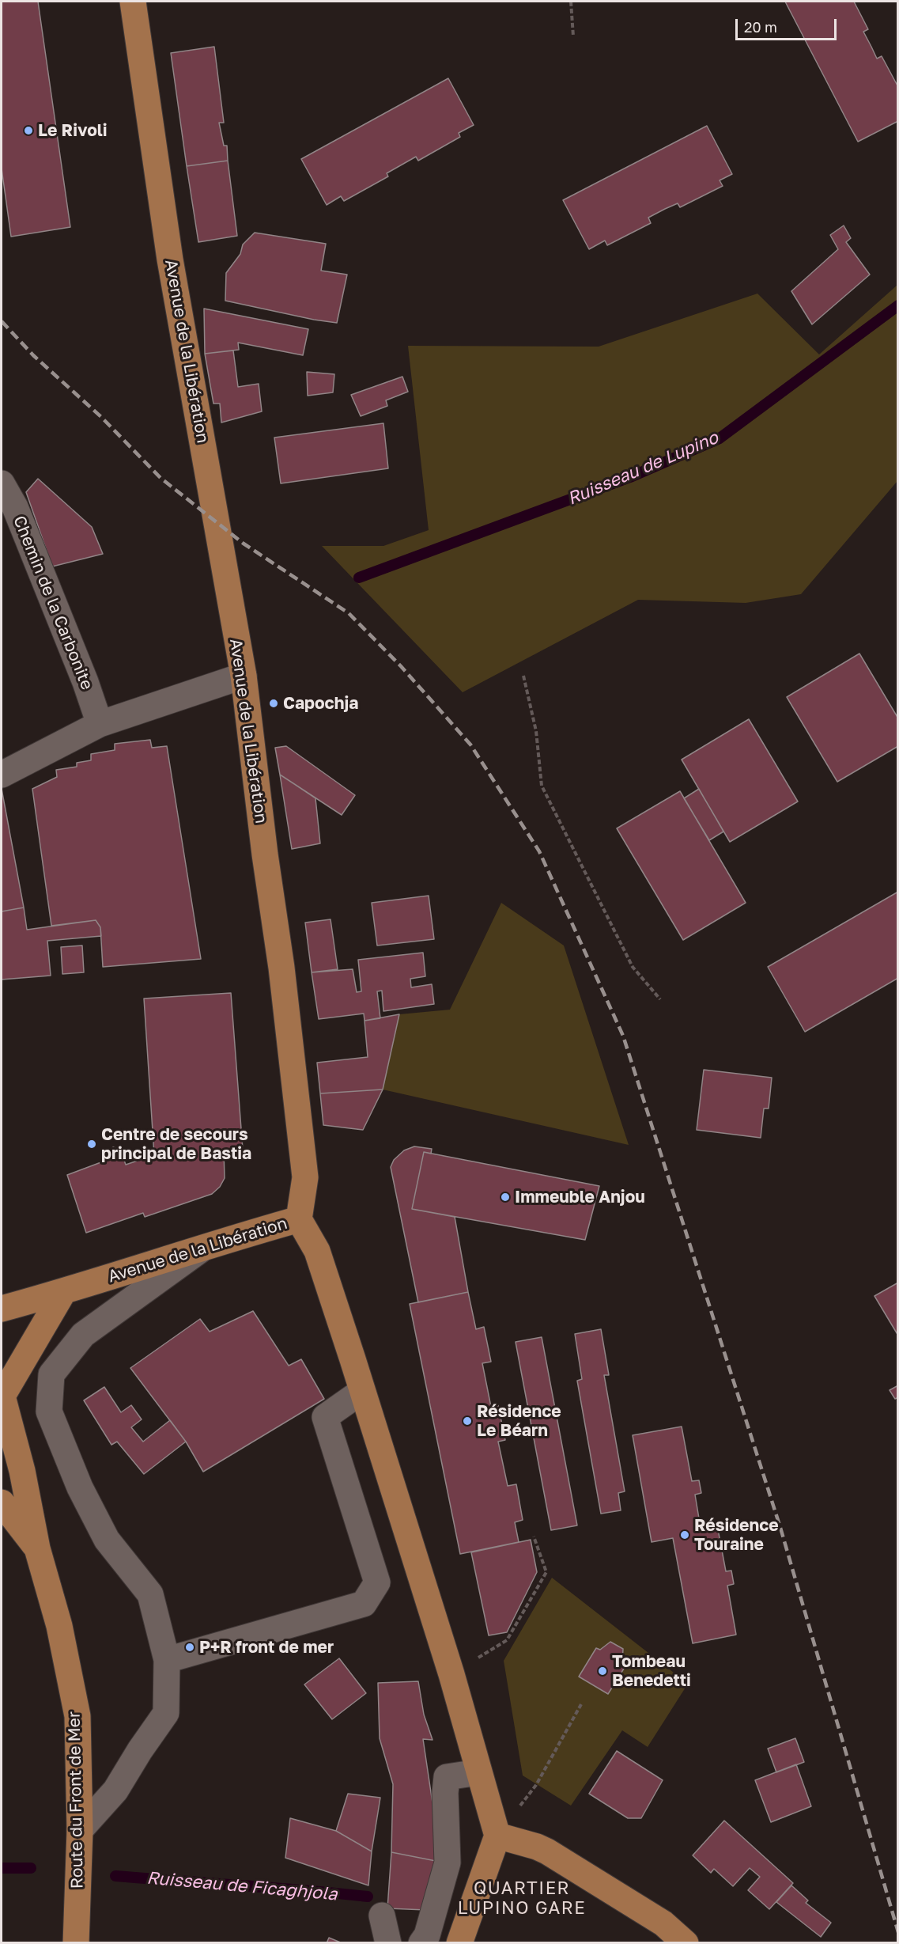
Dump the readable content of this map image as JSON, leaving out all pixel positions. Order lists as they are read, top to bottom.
{
  "streets": {
    "main road": ["Avenue de la Libération", "Route du Front de Mer"],
    "street": ["Chemin de la Carbonite"]
  },
  "districts": ["QUARTIER LUPINO GARE"],
  "water": ["Ruisseau de Lupino", "Ruisseau de Ficaghjola"],
  "places": [
    "Le Rivoli",
    "Capochja",
    "Centre de secours principal de Bastia",
    "Immeuble Anjou",
    "Résidence Le Béarn",
    "Résidence Touraine",
    "P+R front de mer",
    "Tombeau Benedetti"
  ],
  "scale_bar": "20 m"
}
